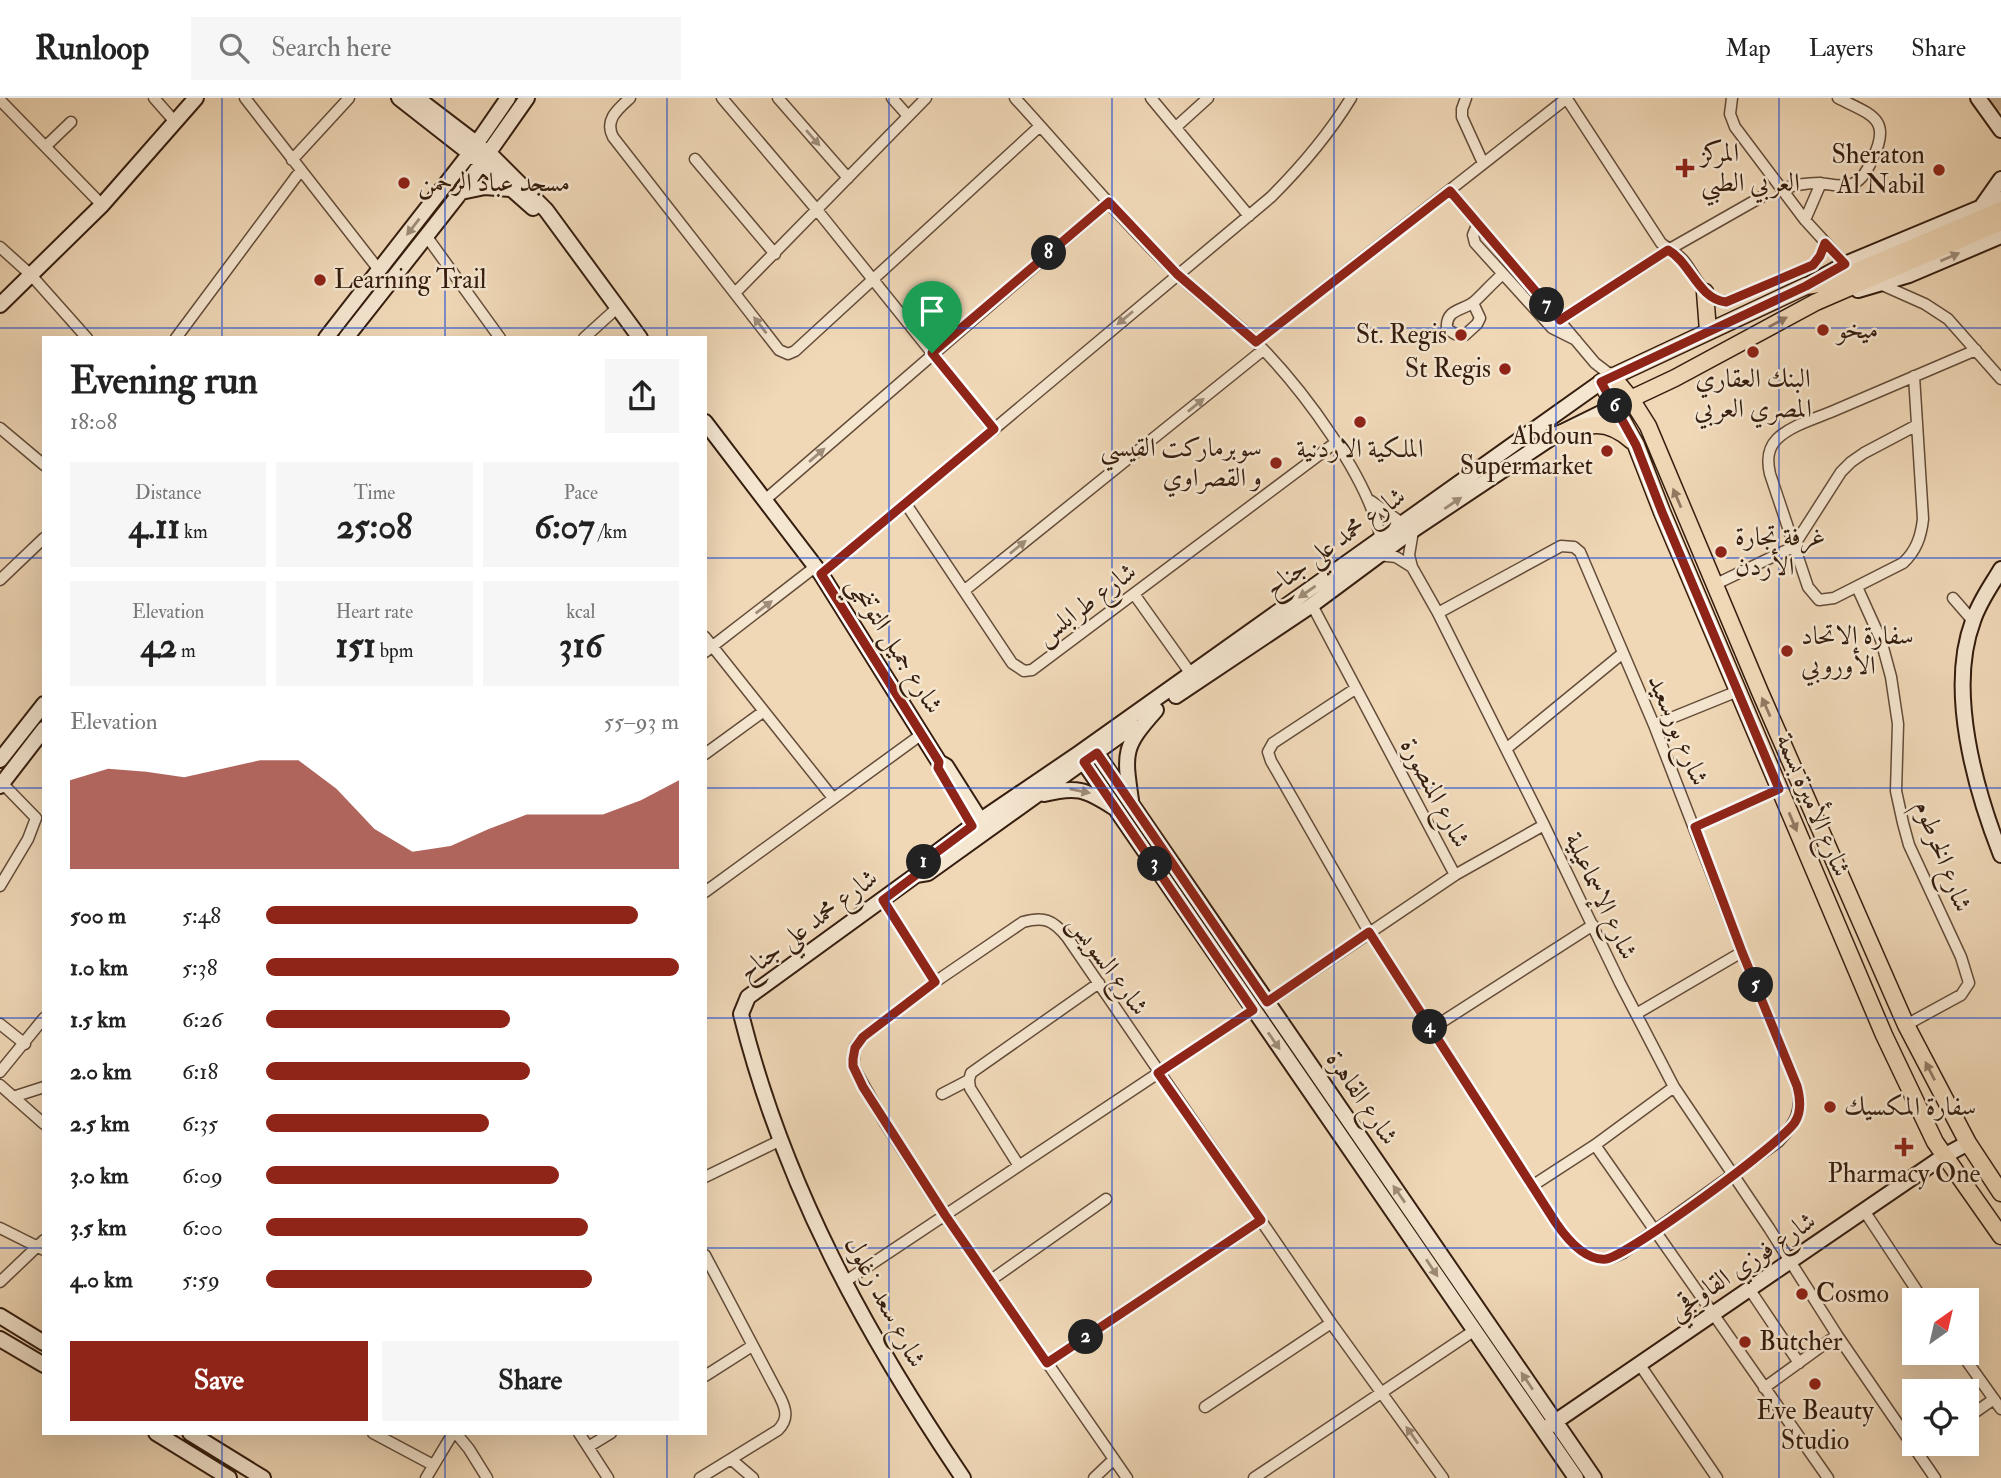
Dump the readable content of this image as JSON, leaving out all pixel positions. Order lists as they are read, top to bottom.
{
  "streets": {
    "main road": [
      "شارع محمد علي جناح",
      "شارع جميل التوتنجي",
      "شارع الأميرة بسمة",
      "شارع القاهرة",
      "شارع فوزي القاوقجي",
      "شارع سعد زغلول"
    ],
    "street": [
      "شارع طرابلس",
      "شارع بورسعيد",
      "شارع المنصورة",
      "شارع الخرطوم",
      "شارع الإسماعيلية",
      "شارع السويس"
    ]
  },
  "crossings": [
    ["شارع محمد علي جناح", "شارع جميل التوتنجي"],
    ["شارع محمد علي جناح", "شارع المنصورة"],
    ["شارع محمد علي جناح", "شارع الأميرة بسمة"],
    ["شارع محمد علي جناح", "شارع القاهرة"],
    ["شارع محمد علي جناح", "شارع سعد زغلول"],
    ["شارع بورسعيد", "شارع المنصورة"],
    ["شارع بورسعيد", "شارع الإسماعيلية"],
    ["شارع المنصورة", "شارع القاهرة"],
    ["شارع الأميرة بسمة", "شارع الخرطوم"],
    ["شارع الأميرة بسمة", "شارع فوزي القاوقجي"],
    ["شارع الإسماعيلية", "شارع فوزي القاوقجي"],
    ["شارع القاهرة", "شارع فوزي القاوقجي"]
  ],
  "places": {
    "health": ["المركز العربي الطبي", "Pharmacy One"],
    "other": [
      "Sheraton Al Nabil",
      "مسجد عباد الرحمن",
      "Learning Trail",
      "ميخو",
      "St. Regis",
      "البنك العقاري المصري العربي",
      "St Regis",
      "الملكية الاردنية",
      "Abdoun Supermarket",
      "سوبرماركت القيسي و القصراوي",
      "غرفة تجارة الأردن",
      "سفارة الاتحاد الأوروبي",
      "سفارة المكسيك",
      "Cosmo",
      "Butcher",
      "Eve Beauty Studio"
    ]
  },
  "north": "top right",
  "page": {
    "header": "Runloop",
    "search": "Search here",
    "nav": ["Map", "Layers", "Share"],
    "pins": [
      "8",
      "7",
      "6",
      "1",
      "3",
      "5",
      "4",
      "2"
    ],
    "heading": ["Evening run", "18:08"],
    "stats": [
      ["Distance", "4.11 km"],
      ["Time", "25:08"],
      ["Pace", "6:07 /km"],
      ["Elevation", "42 m"],
      ["Heart rate", "151 bpm"],
      ["kcal", "316"]
    ],
    "chart": ["Elevation", "55–93 m"],
    "list": [
      {
        "name": "500 m",
        "note": "5:48"
      },
      {
        "name": "1.0 km",
        "note": "5:38"
      },
      {
        "name": "1.5 km",
        "note": "6:26"
      },
      {
        "name": "2.0 km",
        "note": "6:18"
      },
      {
        "name": "2.5 km",
        "note": "6:35"
      },
      {
        "name": "3.0 km",
        "note": "6:09"
      },
      {
        "name": "3.5 km",
        "note": "6:00"
      },
      {
        "name": "4.0 km",
        "note": "5:59"
      }
    ],
    "buttons": ["Save", "Share"]
  }
}
